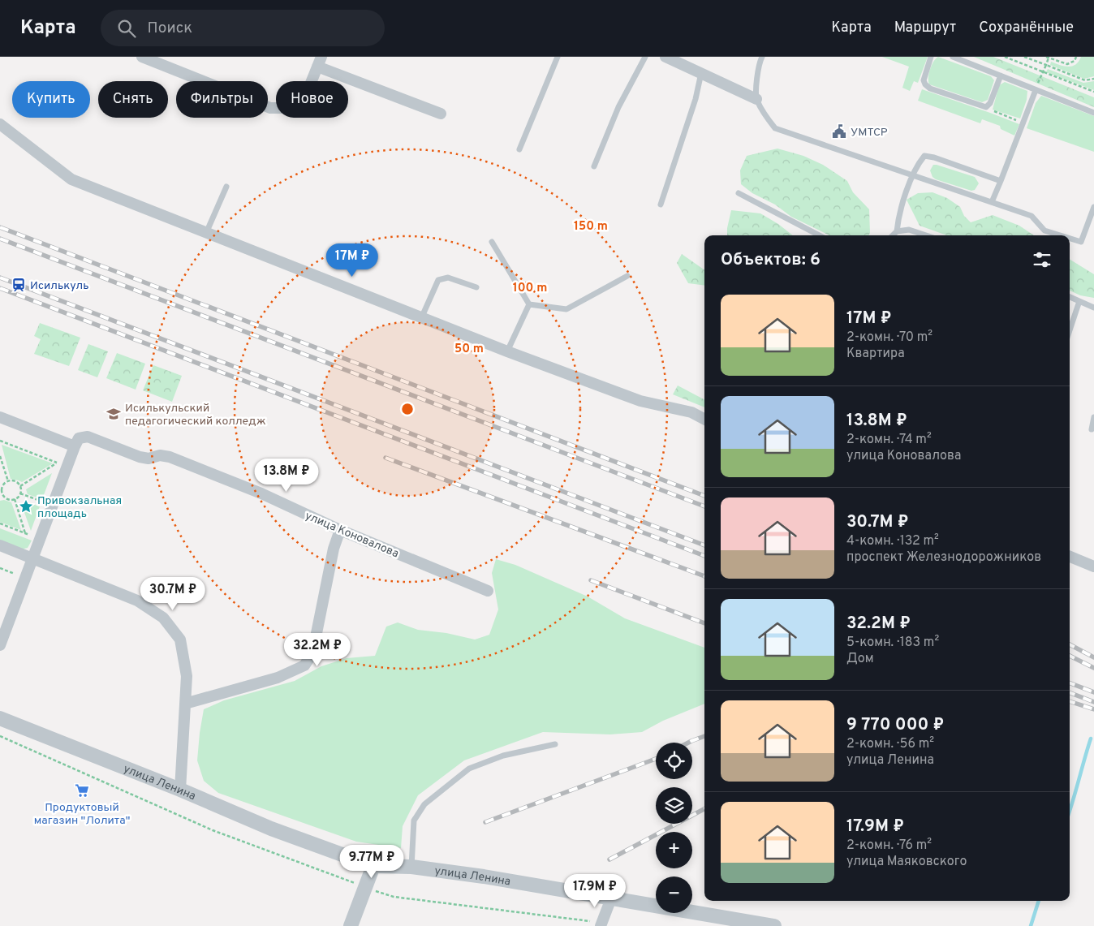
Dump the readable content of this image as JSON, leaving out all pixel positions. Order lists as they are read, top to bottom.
{
  "streets": {
    "street": ["улица Коновалова", "улица Ленина"]
  },
  "places": {
    "public building": ["УМТСР"],
    "station": ["Исилькуль"],
    "school or university": ["Исилькульский педагогический колледж"],
    "place": ["Привокзальная площадь"],
    "supermarket": ["Продуктовый магазин \"Лолита\""]
  },
  "page": {
    "header": "Карта",
    "search": "Поиск",
    "nav": ["Карта", "Маршрут", "Сохранённые"],
    "chip": [
      "Купить",
      "Снять",
      "Фильтры",
      "Новое"
    ],
    "heading": "Объектов: 6",
    "price": [
      "17M ₽",
      "13.8M ₽",
      "30.7M ₽",
      "32.2M ₽",
      "9.77M ₽",
      "17.9M ₽"
    ],
    "list": [
      {
        "name": "17M ₽",
        "note": "2-комн. · 70 m² · Квартира"
      },
      {
        "name": "13.8M ₽",
        "note": "2-комн. · 74 m² · улица Коновалова"
      },
      {
        "name": "30.7M ₽",
        "note": "4-комн. · 132 m² · проспект Железнодорожников"
      },
      {
        "name": "32.2M ₽",
        "note": "5-комн. · 183 m² · Дом"
      },
      {
        "name": "9 770 000 ₽",
        "note": "2-комн. · 56 m² · улица Ленина"
      },
      {
        "name": "17.9M ₽",
        "note": "2-комн. · 76 m² · улица Маяковского"
      }
    ],
    "map_buttons": ["+", "−"]
  },
  "rings": ["150 m", "100 m", "50 m"]
}
